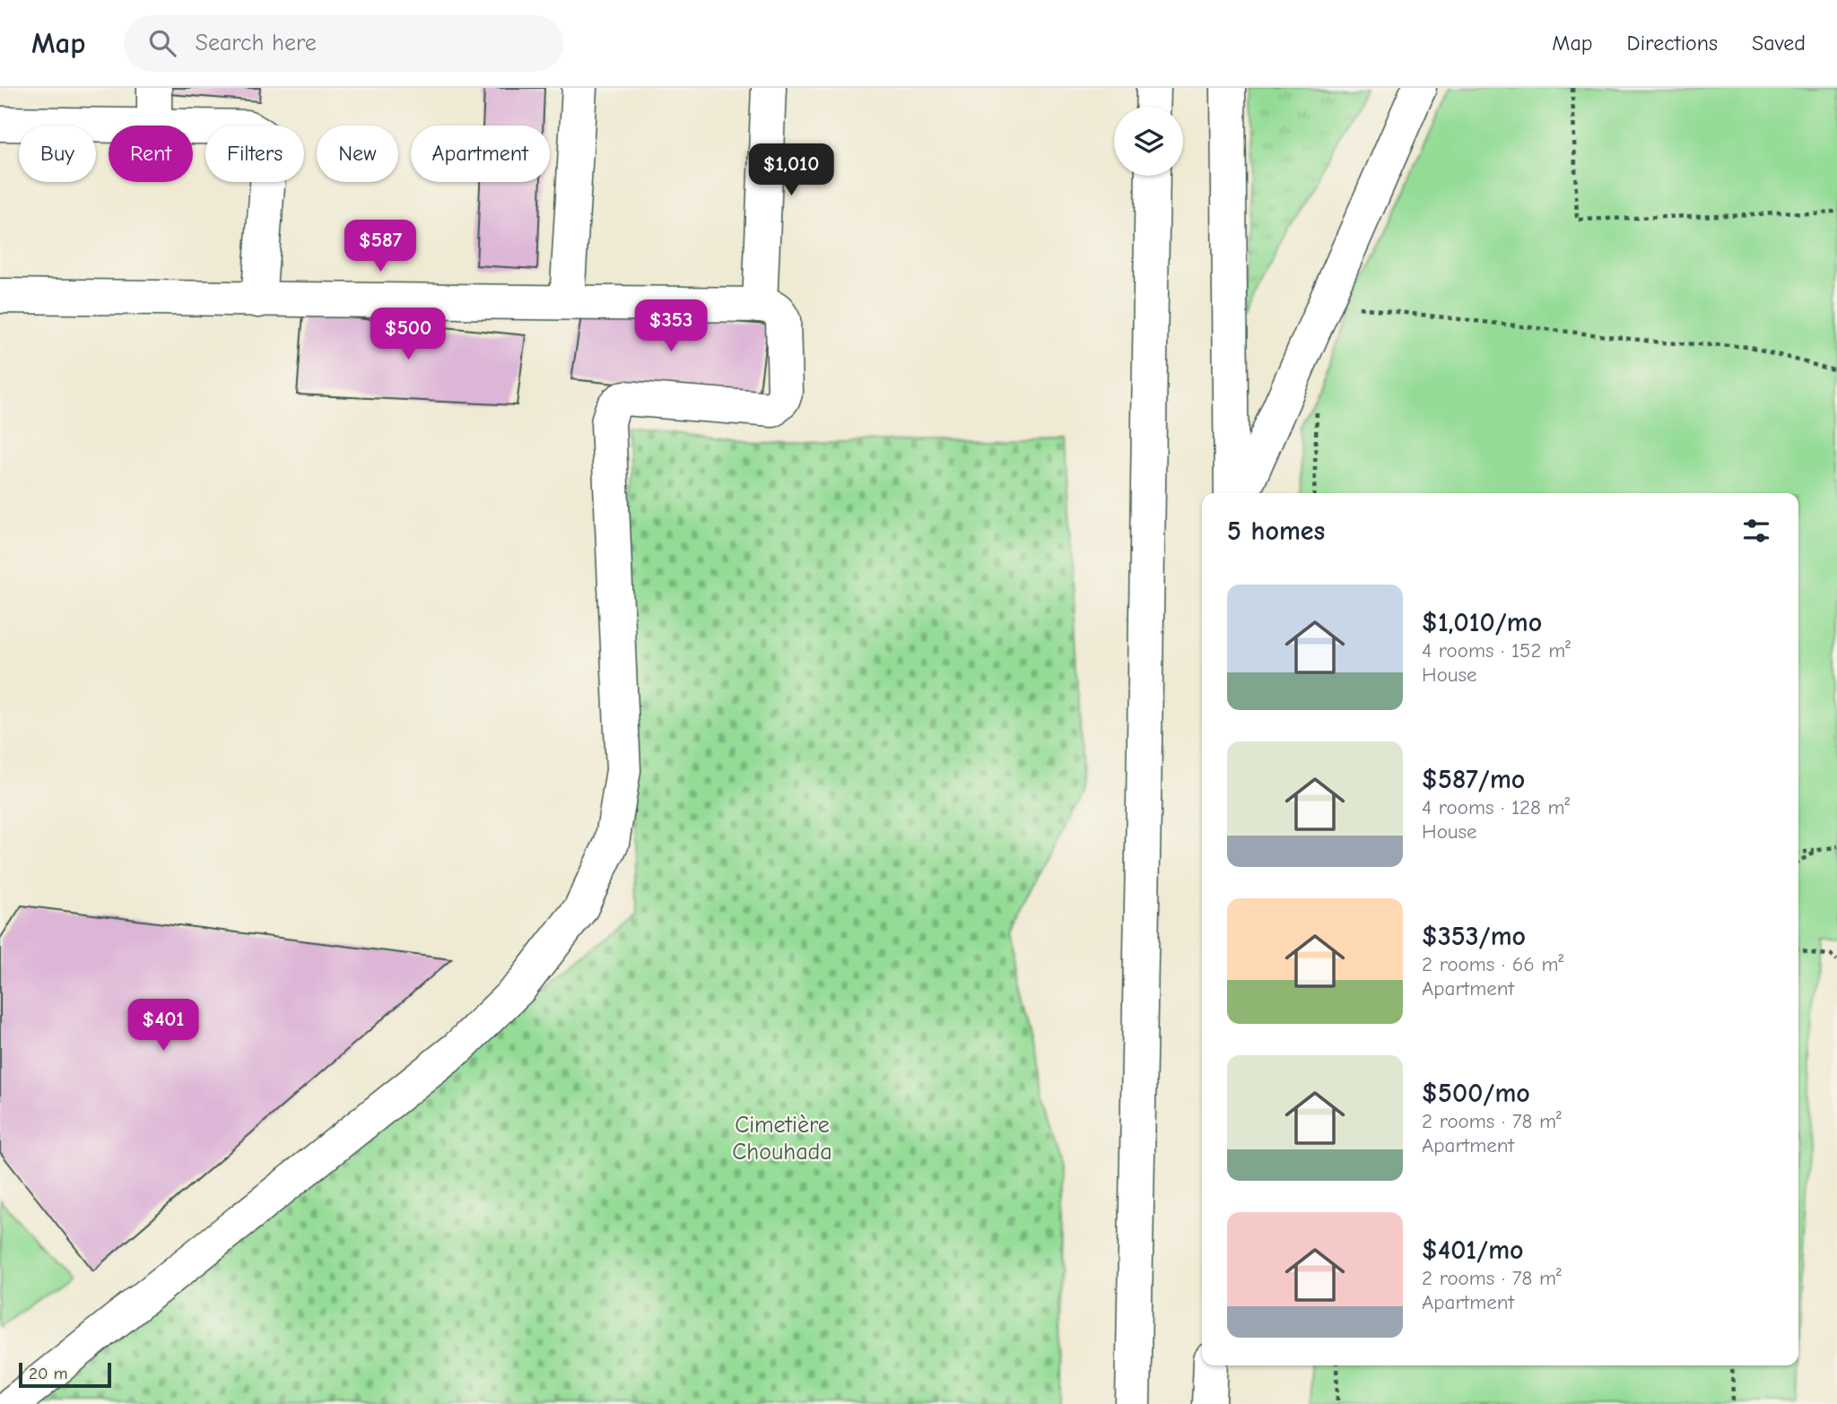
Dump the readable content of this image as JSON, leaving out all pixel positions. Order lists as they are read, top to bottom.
{
  "parks": ["Cimetière Chouhada"],
  "scale_bar": "20 m",
  "page": {
    "header": "Map",
    "search": "Search here",
    "nav": ["Map", "Directions", "Saved"],
    "chip": [
      "Buy",
      "Rent",
      "Filters",
      "New",
      "Apartment"
    ],
    "price": [
      "$1,010",
      "$587",
      "$353",
      "$500",
      "$401"
    ],
    "heading": "5 homes",
    "list": [
      {
        "name": "$1,010/mo",
        "note": "4 rooms · 152 m² · House"
      },
      {
        "name": "$587/mo",
        "note": "4 rooms · 128 m² · House"
      },
      {
        "name": "$353/mo",
        "note": "2 rooms · 66 m² · Apartment"
      },
      {
        "name": "$500/mo",
        "note": "2 rooms · 78 m² · Apartment"
      },
      {
        "name": "$401/mo",
        "note": "2 rooms · 78 m² · Apartment"
      }
    ],
    "scale": "20 m"
  }
}
